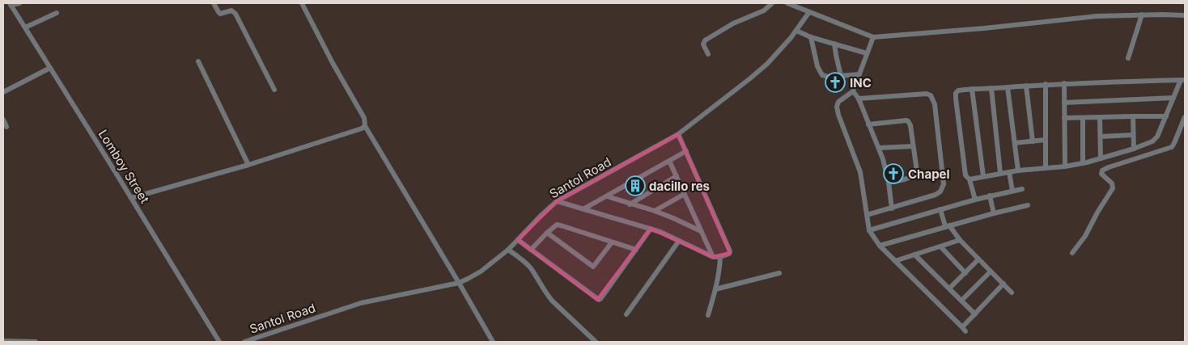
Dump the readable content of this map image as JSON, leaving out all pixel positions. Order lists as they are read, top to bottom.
{
  "streets": {
    "street": ["Lomboy Street", "Santol Road"]
  },
  "places": {
    "church": ["INC", "Chapel"],
    "building": ["dacillo res"]
  }
}
